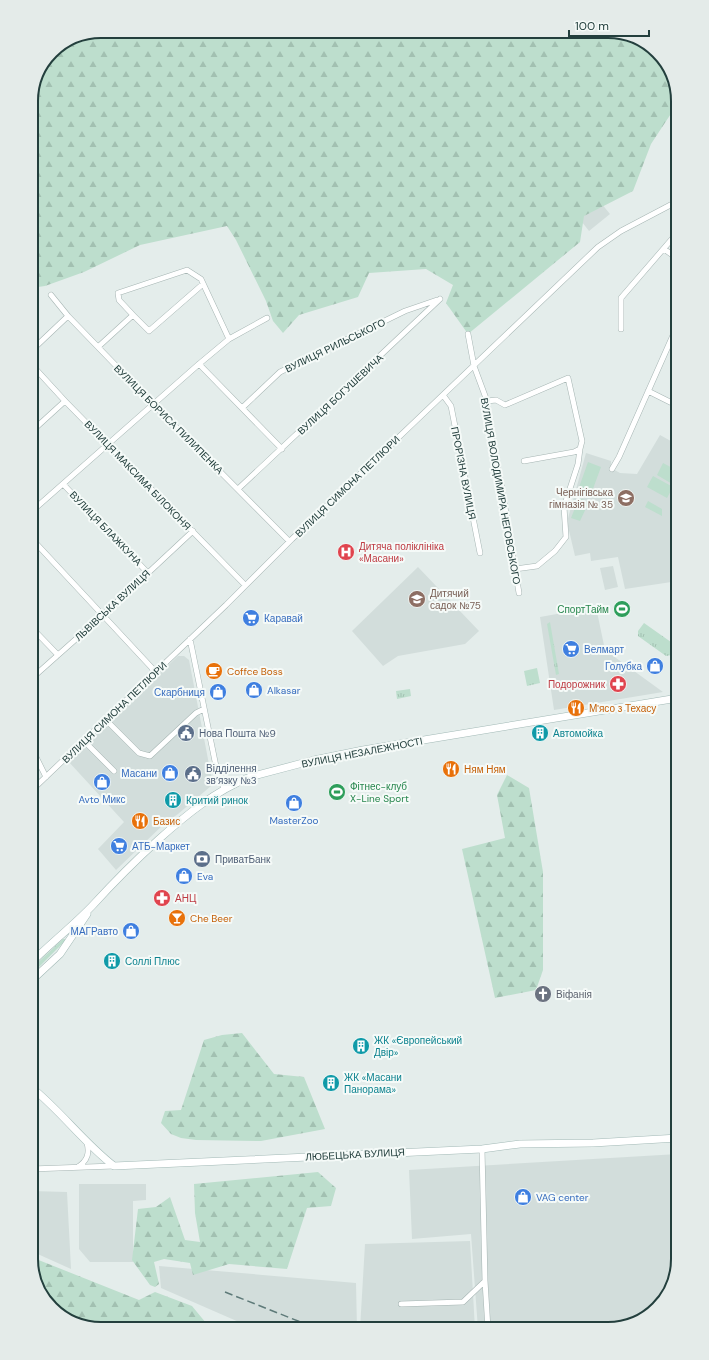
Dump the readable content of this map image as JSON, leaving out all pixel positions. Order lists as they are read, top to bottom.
{
  "streets": {
    "street": [
      "ВУЛИЦЯ РИЛЬСЬКОГО",
      "ВУЛИЦЯ БОГУШЕВИЧА",
      "ВУЛИЦЯ БОРИСА ПИЛИПЕНКА",
      "ПРОРІЗНА ВУЛИЦЯ",
      "ВУЛИЦЯ МАКСИМА БІЛОКОНЯ",
      "ВУЛИЦЯ СИМОНА ПЕТЛЮРИ",
      "ВУЛИЦЯ ВОЛОДИМИРА НЕГОВСЬКОГО",
      "ВУЛИЦЯ БЛАЖКУНА",
      "ЛЬВІВСЬКА ВУЛИЦЯ",
      "ВУЛИЦЯ НЕЗАЛЕЖНОСТІ",
      "ЛЮБЕЦЬКА ВУЛИЦЯ"
    ]
  },
  "crossings": [
    ["ВУЛИЦЯ РИЛЬСЬКОГО", "ВУЛИЦЯ БОГУШЕВИЧА"],
    ["ВУЛИЦЯ БОГУШЕВИЧА", "ВУЛИЦЯ БОРИСА ПИЛИПЕНКА"],
    ["ВУЛИЦЯ БОРИСА ПИЛИПЕНКА", "ВУЛИЦЯ СИМОНА ПЕТЛЮРИ"],
    ["ПРОРІЗНА ВУЛИЦЯ", "ВУЛИЦЯ СИМОНА ПЕТЛЮРИ"],
    ["ВУЛИЦЯ МАКСИМА БІЛОКОНЯ", "ВУЛИЦЯ СИМОНА ПЕТЛЮРИ"],
    ["ВУЛИЦЯ МАКСИМА БІЛОКОНЯ", "ЛЬВІВСЬКА ВУЛИЦЯ"],
    ["ВУЛИЦЯ СИМОНА ПЕТЛЮРИ", "ВУЛИЦЯ ВОЛОДИМИРА НЕГОВСЬКОГО"],
    ["ВУЛИЦЯ БЛАЖКУНА", "ЛЬВІВСЬКА ВУЛИЦЯ"]
  ],
  "places": {
    "school or university": ["Чернігівська гімназія № 35", "Дитячий садок №75"],
    "hospital": ["Дитяча поліклініка «Масани»"],
    "sports": ["СпортТайм", "Фітнес-клуб X-Line Sport"],
    "supermarket": ["Каравай", "Велмарт", "АТБ-Маркет"],
    "shop": [
      "Голубка",
      "Alkasar",
      "Скарбниця",
      "Масани",
      "Avto Микс",
      "MasterZoo",
      "Eva",
      "МАГРавто",
      "VAG center"
    ],
    "cafe": ["Coffce Boss"],
    "pharmacy": ["Подорожник", "АНЦ"],
    "restaurant": ["М'ясо з Техасу", "Ням Ням", "Базис"],
    "public building": ["Нова Пошта №9", "Відділення зв’язку №3"],
    "building": [
      "Автомойка",
      "Критий ринок",
      "Соллі Плюс",
      "ЖК «Європейський Двір»",
      "ЖК «Масани Панорама»"
    ],
    "bank": ["ПриватБанк"],
    "bar": ["Che Beer"],
    "church": ["Віфанія"]
  },
  "scale_bar": "100 m"
}
